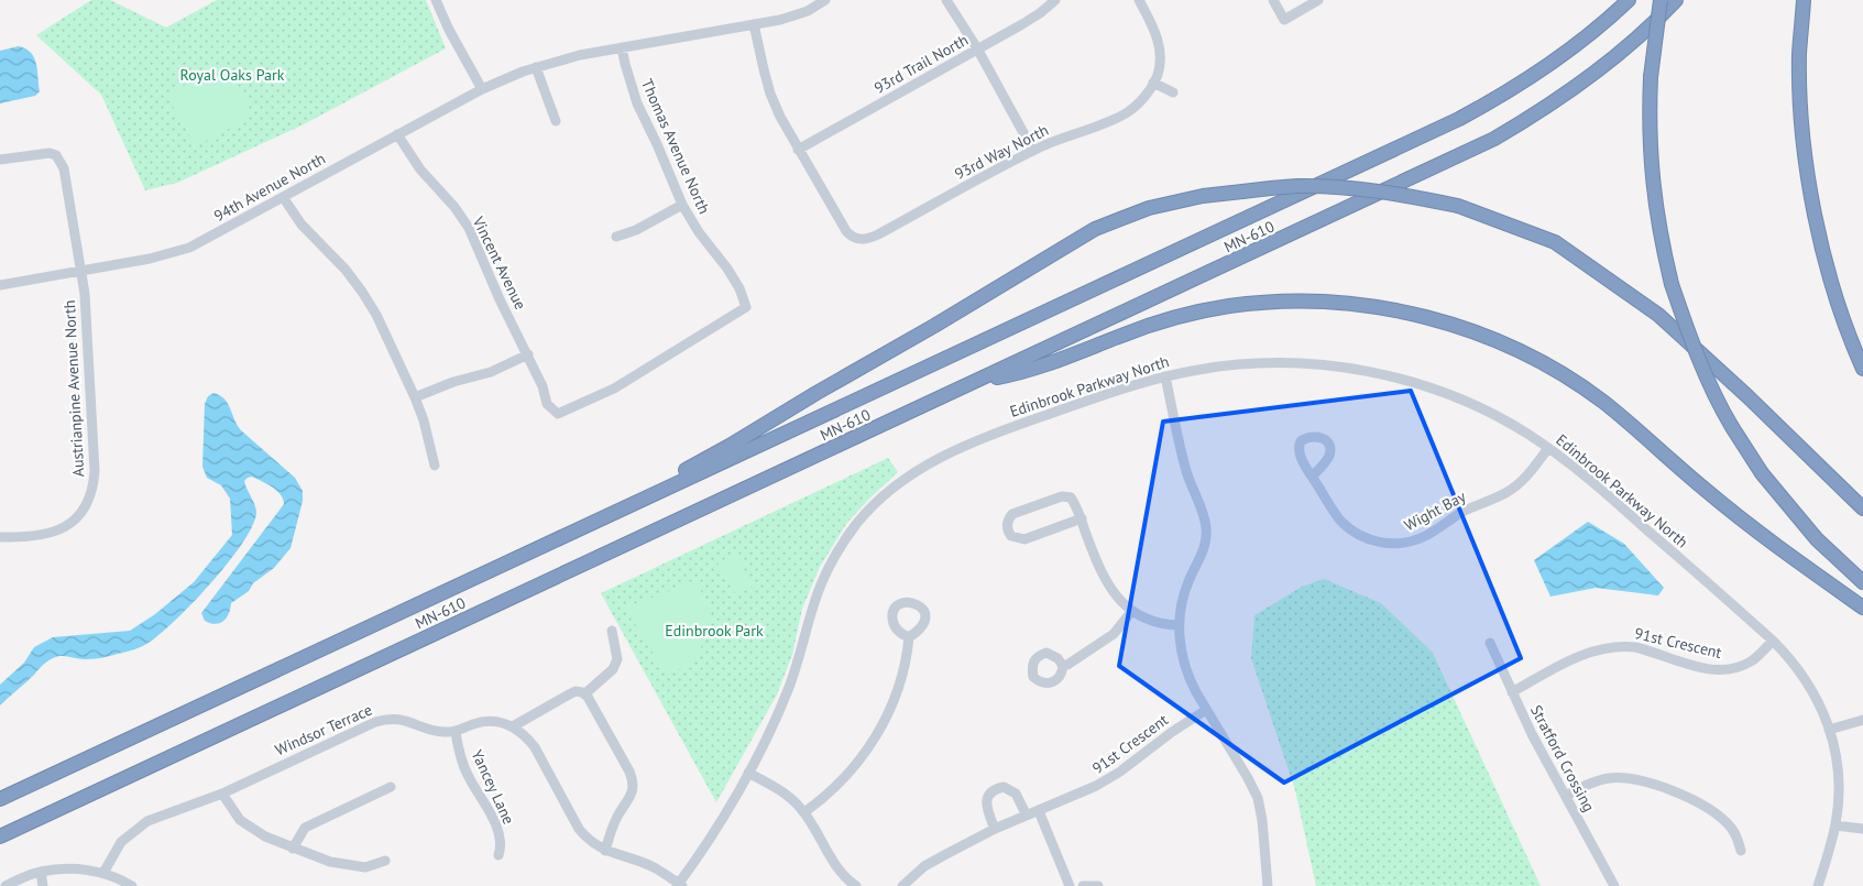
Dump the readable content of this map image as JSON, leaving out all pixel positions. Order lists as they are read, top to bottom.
{
  "streets": {
    "highway": ["MN-610"],
    "street": [
      "93rd Trail North",
      "Thomas Avenue North",
      "93rd Way North",
      "94th Avenue North",
      "Vincent Avenue",
      "Edinbrook Parkway North",
      "Austrianpine Avenue North",
      "Wight Bay",
      "91st Crescent",
      "Windsor Terrace",
      "Stratford Crossing",
      "Yancey Lane"
    ]
  },
  "crossings": [
    ["93rd Trail North", "93rd Way North"],
    ["Thomas Avenue North", "94th Avenue North"],
    ["Thomas Avenue North", "Vincent Avenue"],
    ["94th Avenue North", "Vincent Avenue"],
    ["94th Avenue North", "Austrianpine Avenue North"],
    ["Edinbrook Parkway North", "Wight Bay"],
    ["Edinbrook Parkway North", "91st Crescent"],
    ["91st Crescent", "Stratford Crossing"],
    ["Windsor Terrace", "Yancey Lane"]
  ],
  "parks": ["Royal Oaks Park", "Edinbrook Park"]
}
